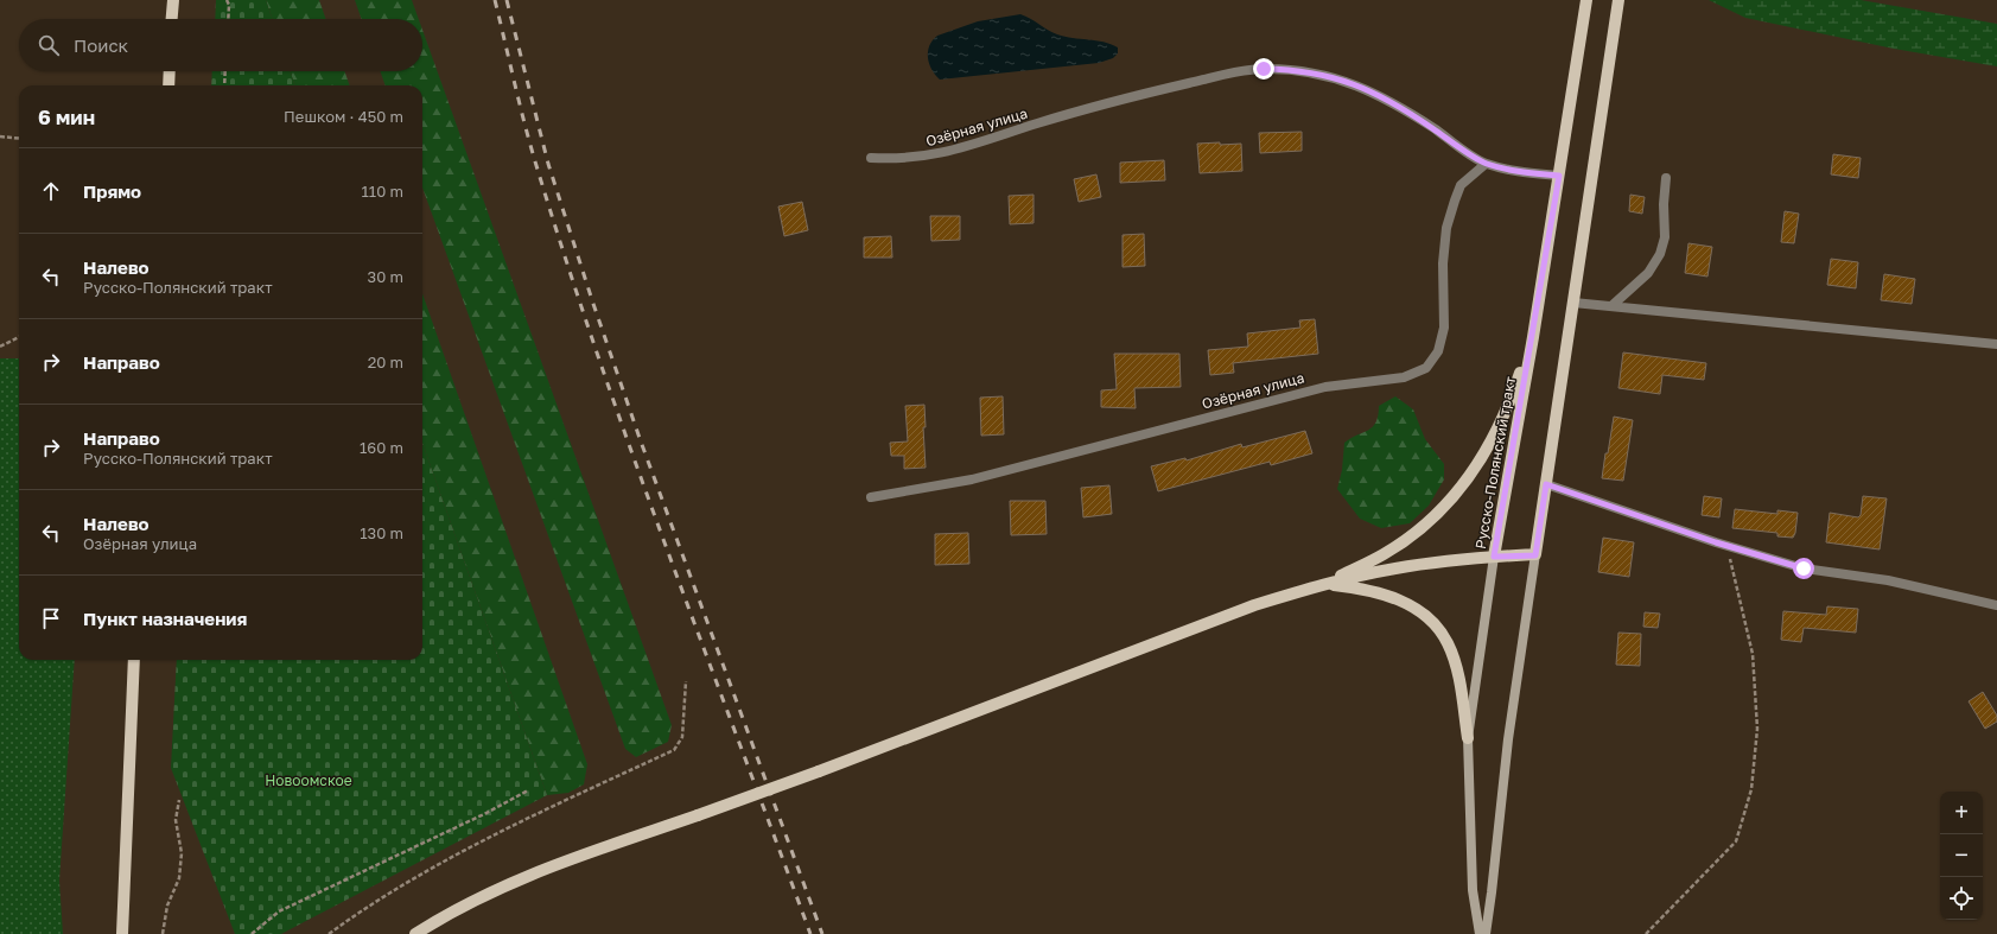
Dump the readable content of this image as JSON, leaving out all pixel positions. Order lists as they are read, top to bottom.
{
  "streets": {
    "main road": ["Русско-Полянский тракт"],
    "street": ["Озёрная улица"]
  },
  "crossings": [
    ["Озёрная улица", "Русско-Полянский тракт"]
  ],
  "parks": ["Новоомское"],
  "page": {
    "search": "Поиск",
    "heading": ["6 мин", "Пешком · 450 m"],
    "list": [
      ["Прямо", "110 m"],
      ["Налево", "Русско-Полянский тракт", "30 m"],
      ["Направо", "20 m"],
      ["Направо", "Русско-Полянский тракт", "160 m"],
      ["Налево", "Озёрная улица", "130 m"],
      "Пункт назначения"
    ],
    "map_buttons": ["+", "−"]
  }
}
